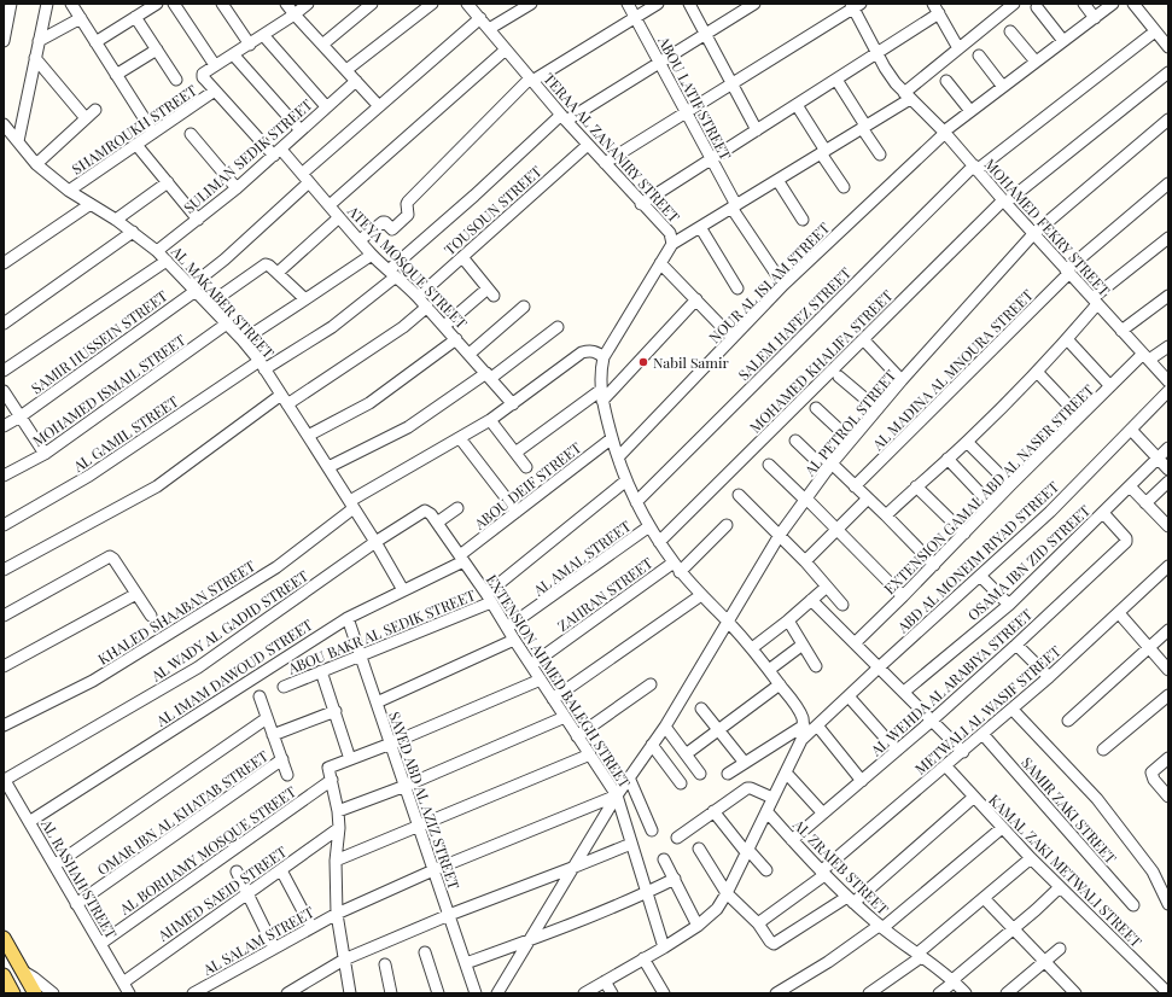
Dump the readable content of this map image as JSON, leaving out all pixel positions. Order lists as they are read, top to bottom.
{
  "streets": {
    "street": [
      "ABOU LATIF STREET",
      "SHAMROUKH STREET",
      "TERAA AL ZANANIRY STREET",
      "SULIMAN SEDIK STREET",
      "TOUSOUN STREET",
      "MOHAMED FEKRY STREET",
      "ATEYA MOSQUE STREET",
      "NOUR AL ISLAM STREET",
      "AL MAKABER STREET",
      "SALEM HAFEZ STREET",
      "SAMIR HUSSEIN STREET",
      "MOHAMED KHALIFA STREET",
      "AL MADINA AL MNOURA STREET",
      "MOHAMED ISMAIL STREET",
      "AL PETROL STREET",
      "AL GAMIL STREET",
      "ABOU DEIF STREET",
      "EXTENSION GAMAL ABD AL NASER STREET",
      "ABD AL MONEIM RIYAD STREET",
      "AL AMAL STREET",
      "OSAMA IBN ZID STREET",
      "ZAHRAN STREET",
      "KHALED SHAABAN STREET",
      "AL WADY AL GADID STREET",
      "ABOU BAKR AL SEDIK STREET",
      "AL IMAM DAWOUD STREET",
      "EXTENSION AHMED BALEGH STREET",
      "AL WEHDA AL ARABIYA STREET",
      "METWALI AL WASIF STREET",
      "SAYED ABD AL AZIZ STREET",
      "SAMIR ZAKI STREET",
      "OMAR IBN AL KHATAB STREET",
      "AL BORHAMY MOSQUE STREET",
      "AL ZRAIEB STREET",
      "KAMAL ZAKI METWALI STREET",
      "AL RASHAH STREET",
      "AHMED SAEID STREET",
      "AL SALAM STREET"
    ]
  },
  "crossings": [
    ["ABOU LATIF STREET", "NOUR AL ISLAM STREET"],
    ["SHAMROUKH STREET", "ATEYA MOSQUE STREET"],
    ["SHAMROUKH STREET", "AL MAKABER STREET"],
    ["TERAA AL ZANANIRY STREET", "TOUSOUN STREET"],
    ["TERAA AL ZANANIRY STREET", "NOUR AL ISLAM STREET"],
    ["TERAA AL ZANANIRY STREET", "SALEM HAFEZ STREET"],
    ["TERAA AL ZANANIRY STREET", "SAMIR HUSSEIN STREET"],
    ["TERAA AL ZANANIRY STREET", "MOHAMED KHALIFA STREET"],
    ["TERAA AL ZANANIRY STREET", "AL PETROL STREET"],
    ["TERAA AL ZANANIRY STREET", "ABOU DEIF STREET"],
    ["TERAA AL ZANANIRY STREET", "AL AMAL STREET"],
    ["TERAA AL ZANANIRY STREET", "ZAHRAN STREET"],
    ["TERAA AL ZANANIRY STREET", "KHALED SHAABAN STREET"],
    ["TERAA AL ZANANIRY STREET", "ABOU BAKR AL SEDIK STREET"],
    ["SULIMAN SEDIK STREET", "ATEYA MOSQUE STREET"],
    ["SULIMAN SEDIK STREET", "AL MAKABER STREET"],
    ["TOUSOUN STREET", "ATEYA MOSQUE STREET"],
    ["MOHAMED FEKRY STREET", "NOUR AL ISLAM STREET"],
    ["MOHAMED FEKRY STREET", "SALEM HAFEZ STREET"],
    ["MOHAMED FEKRY STREET", "MOHAMED KHALIFA STREET"],
    ["MOHAMED FEKRY STREET", "AL MADINA AL MNOURA STREET"],
    ["MOHAMED FEKRY STREET", "AL PETROL STREET"],
    ["MOHAMED FEKRY STREET", "EXTENSION GAMAL ABD AL NASER STREET"],
    ["ATEYA MOSQUE STREET", "SAMIR HUSSEIN STREET"],
    ["ATEYA MOSQUE STREET", "AL GAMIL STREET"],
    ["ATEYA MOSQUE STREET", "KHALED SHAABAN STREET"],
    ["AL MAKABER STREET", "SAMIR HUSSEIN STREET"],
    ["AL MAKABER STREET", "MOHAMED ISMAIL STREET"],
    ["AL MAKABER STREET", "AL GAMIL STREET"],
    ["AL MAKABER STREET", "KHALED SHAABAN STREET"],
    ["AL MAKABER STREET", "AL WADY AL GADID STREET"],
    ["AL MAKABER STREET", "AL IMAM DAWOUD STREET"],
    ["AL PETROL STREET", "EXTENSION AHMED BALEGH STREET"],
    ["AL PETROL STREET", "AL SALAM STREET"],
    ["ABOU DEIF STREET", "AL IMAM DAWOUD STREET"],
    ["ABOU DEIF STREET", "EXTENSION AHMED BALEGH STREET"],
    ["AL AMAL STREET", "EXTENSION AHMED BALEGH STREET"],
    ["OSAMA IBN ZID STREET", "AL WEHDA AL ARABIYA STREET"],
    ["ZAHRAN STREET", "EXTENSION AHMED BALEGH STREET"],
    ["AL WADY AL GADID STREET", "EXTENSION AHMED BALEGH STREET"],
    ["AL WADY AL GADID STREET", "AL RASHAH STREET"],
    ["ABOU BAKR AL SEDIK STREET", "EXTENSION AHMED BALEGH STREET"],
    ["ABOU BAKR AL SEDIK STREET", "SAYED ABD AL AZIZ STREET"],
    ["AL IMAM DAWOUD STREET", "EXTENSION AHMED BALEGH STREET"],
    ["AL IMAM DAWOUD STREET", "SAYED ABD AL AZIZ STREET"],
    ["AL IMAM DAWOUD STREET", "AL RASHAH STREET"],
    ["EXTENSION AHMED BALEGH STREET", "AL SALAM STREET"],
    ["AL WEHDA AL ARABIYA STREET", "AL ZRAIEB STREET"],
    ["METWALI AL WASIF STREET", "SAMIR ZAKI STREET"],
    ["METWALI AL WASIF STREET", "AL ZRAIEB STREET"],
    ["METWALI AL WASIF STREET", "KAMAL ZAKI METWALI STREET"],
    ["SAYED ABD AL AZIZ STREET", "AL SALAM STREET"],
    ["OMAR IBN AL KHATAB STREET", "AL RASHAH STREET"],
    ["AL BORHAMY MOSQUE STREET", "AL RASHAH STREET"],
    ["AL RASHAH STREET", "AHMED SAEID STREET"]
  ],
  "places": ["Nabil Samir"]
}
